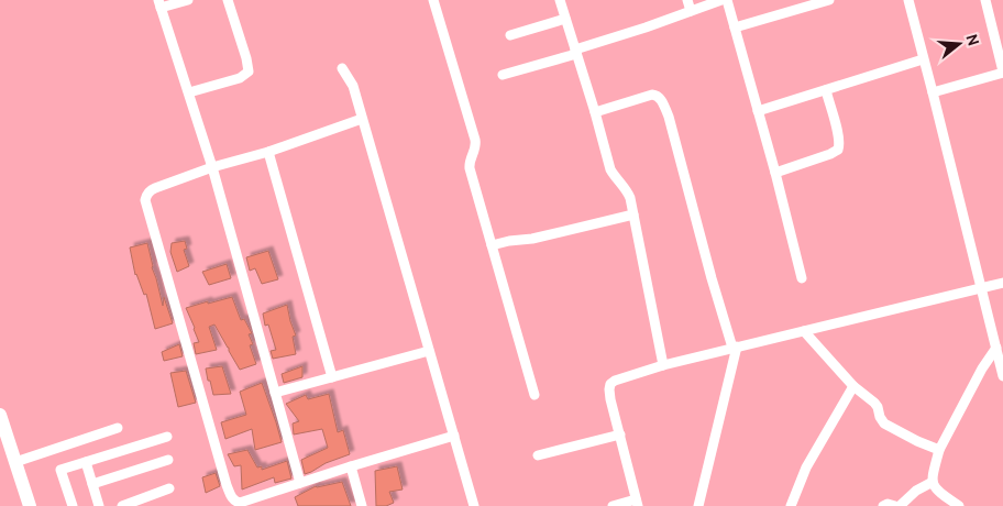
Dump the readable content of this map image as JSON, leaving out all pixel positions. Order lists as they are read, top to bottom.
{
  "north": "right"
}
